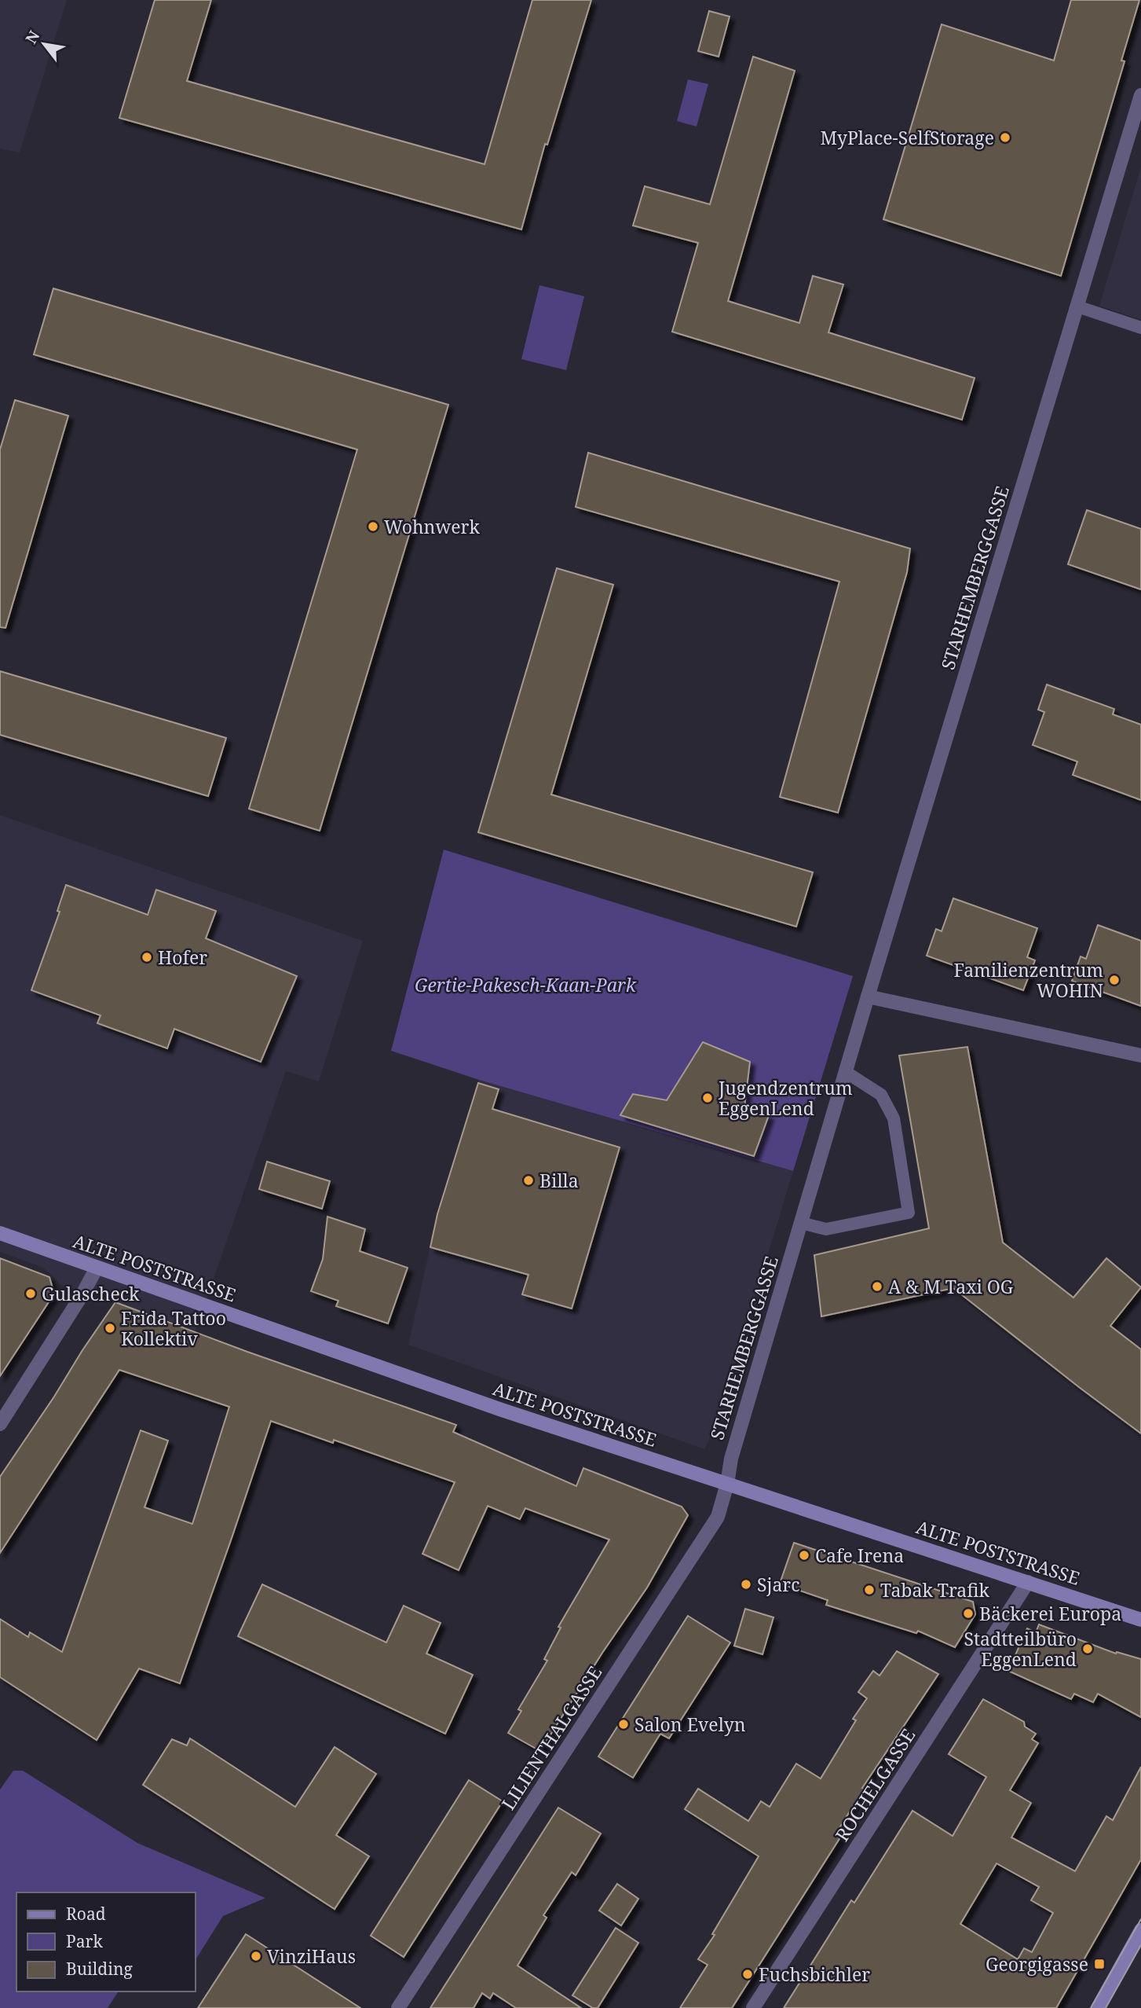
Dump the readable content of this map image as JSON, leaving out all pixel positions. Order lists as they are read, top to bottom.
{
  "streets": {
    "main road": ["ALTE POSTSTRASSE"],
    "street": ["STARHEMBERGGASSE", "LILIENTHALGASSE", "ROCHELGASSE"]
  },
  "crossings": [
    ["STARHEMBERGGASSE", "ALTE POSTSTRASSE"],
    ["STARHEMBERGGASSE", "LILIENTHALGASSE"],
    ["ALTE POSTSTRASSE", "LILIENTHALGASSE"],
    ["ALTE POSTSTRASSE", "ROCHELGASSE"]
  ],
  "parks": ["Gertie-Pakesch-Kaan-Park"],
  "places": {
    "other": [
      "MyPlace-SelfStorage",
      "Wohnwerk",
      "Hofer",
      "Familienzentrum WOHIN",
      "Jugendzentrum EggenLend",
      "Billa",
      "A & M Taxi OG",
      "Gulascheck",
      "Frida Tattoo Kollektiv",
      "Cafe Irena",
      "Sjarc",
      "Tabak Trafik",
      "Bäckerei Europa",
      "Stadtteilbüro EggenLend",
      "Salon Evelyn",
      "VinziHaus",
      "Fuchsbichler"
    ],
    "transit": ["Georgigasse"]
  },
  "legend": ["Road", "Park", "Building"],
  "north": "top left"
}
